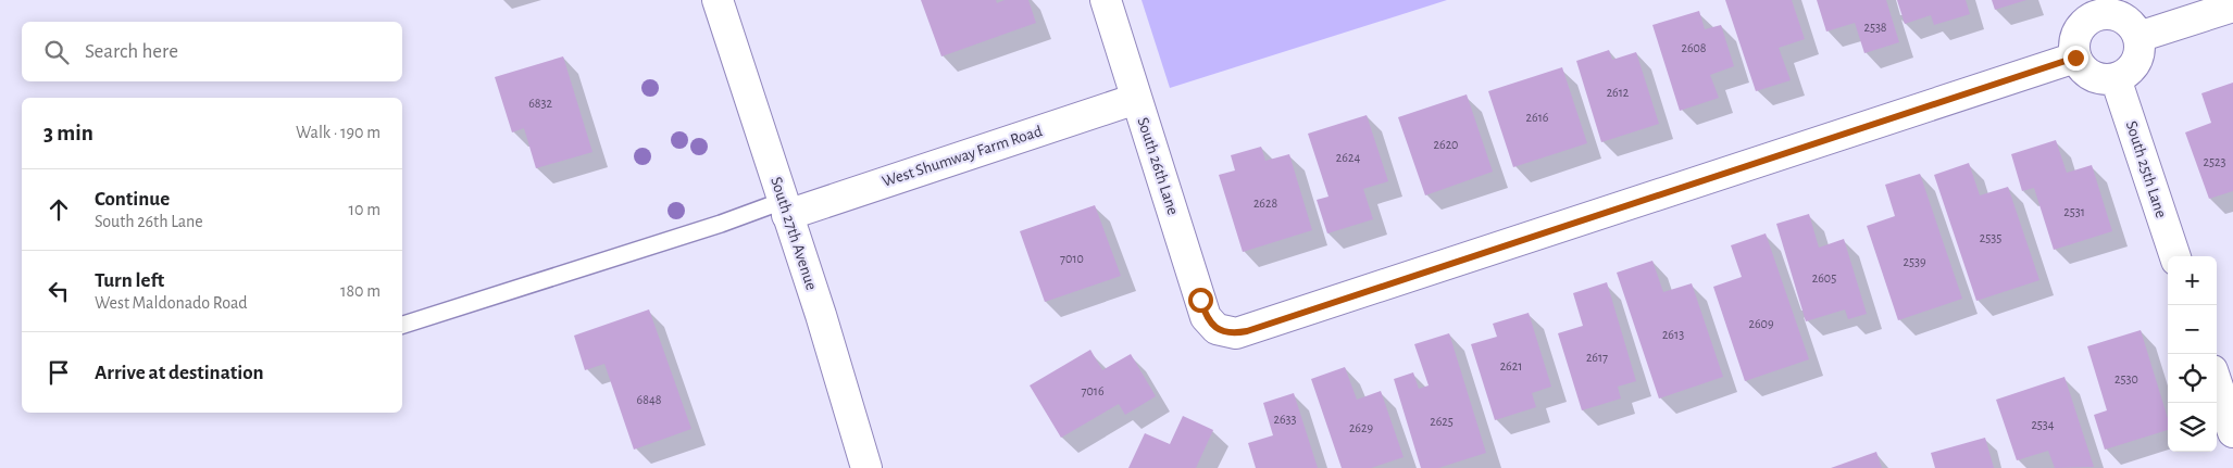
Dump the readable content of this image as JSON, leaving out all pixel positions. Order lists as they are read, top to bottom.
{
  "streets": {
    "street": [
      "West Shumway Farm Road",
      "South 26th Lane",
      "South 25th Lane",
      "South 27th Avenue"
    ]
  },
  "crossings": [
    ["West Shumway Farm Road", "South 26th Lane"],
    ["West Shumway Farm Road", "South 27th Avenue"],
    ["South 26th Lane", "South 25th Lane"]
  ],
  "house_numbers": [
    "2538",
    "2608",
    "2612",
    "6832",
    "2616",
    "2620",
    "2624",
    "2523",
    "2628",
    "2531",
    "2535",
    "7010",
    "2539",
    "2605",
    "2609",
    "2613",
    "2617",
    "2621",
    "2530",
    "7016",
    "6848",
    "2633",
    "2625",
    "2534",
    "2629"
  ],
  "page": {
    "search": "Search here",
    "heading": ["3 min", "Walk · 190 m"],
    "list": [
      ["Continue", "South 26th Lane", "10 m"],
      ["Turn left", "West Maldonado Road", "180 m"],
      "Arrive at destination"
    ],
    "map_buttons": ["+", "−"]
  }
}
